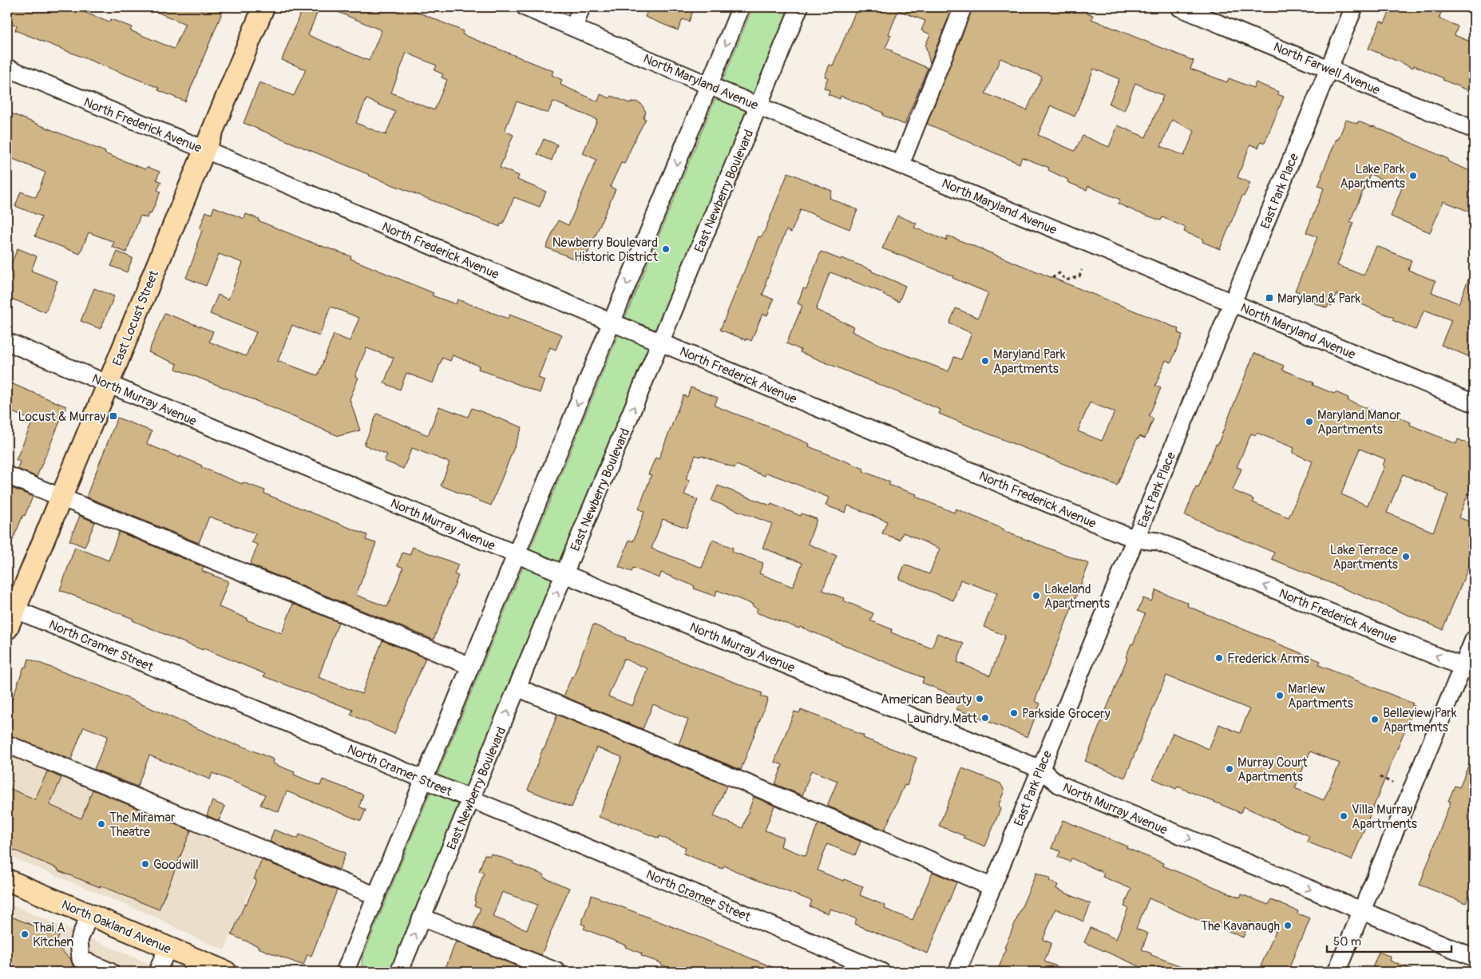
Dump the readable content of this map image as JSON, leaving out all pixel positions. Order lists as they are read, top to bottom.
{
  "streets": {
    "main road": ["East Locust Street", "North Oakland Avenue"],
    "street": [
      "North Farwell Avenue",
      "North Maryland Avenue",
      "North Frederick Avenue",
      "East Newberry Boulevard",
      "East Park Place",
      "North Murray Avenue",
      "North Cramer Street"
    ]
  },
  "crossings": [
    ["North Farwell Avenue", "East Park Place"],
    ["North Maryland Avenue", "East Newberry Boulevard"],
    ["North Maryland Avenue", "East Park Place"],
    ["North Frederick Avenue", "East Newberry Boulevard"],
    ["North Frederick Avenue", "East Park Place"],
    ["North Frederick Avenue", "East Locust Street"],
    ["East Newberry Boulevard", "North Murray Avenue"],
    ["East Newberry Boulevard", "North Cramer Street"],
    ["East Park Place", "North Murray Avenue"],
    ["East Locust Street", "North Murray Avenue"],
    ["East Locust Street", "North Cramer Street"]
  ],
  "places": {
    "other": [
      "Lake Park Apartments",
      "Newberry Boulevard Historic District",
      "Maryland Park Apartments",
      "Maryland Manor Apartments",
      "Lake Terrace Apartments",
      "Lakeland Apartments",
      "Frederick Arms",
      "Marlew Apartments",
      "American Beauty",
      "Parkside Grocery",
      "Laundry Matt",
      "Belleview Park Apartments",
      "Murray Court Apartments",
      "Villa Murray Apartments",
      "The Miramar Theatre",
      "Goodwill",
      "The Kavanaugh",
      "Thai A Kitchen"
    ],
    "transit": ["Maryland & Park", "Locust & Murray"]
  },
  "scale_bar": "50 m"
}
